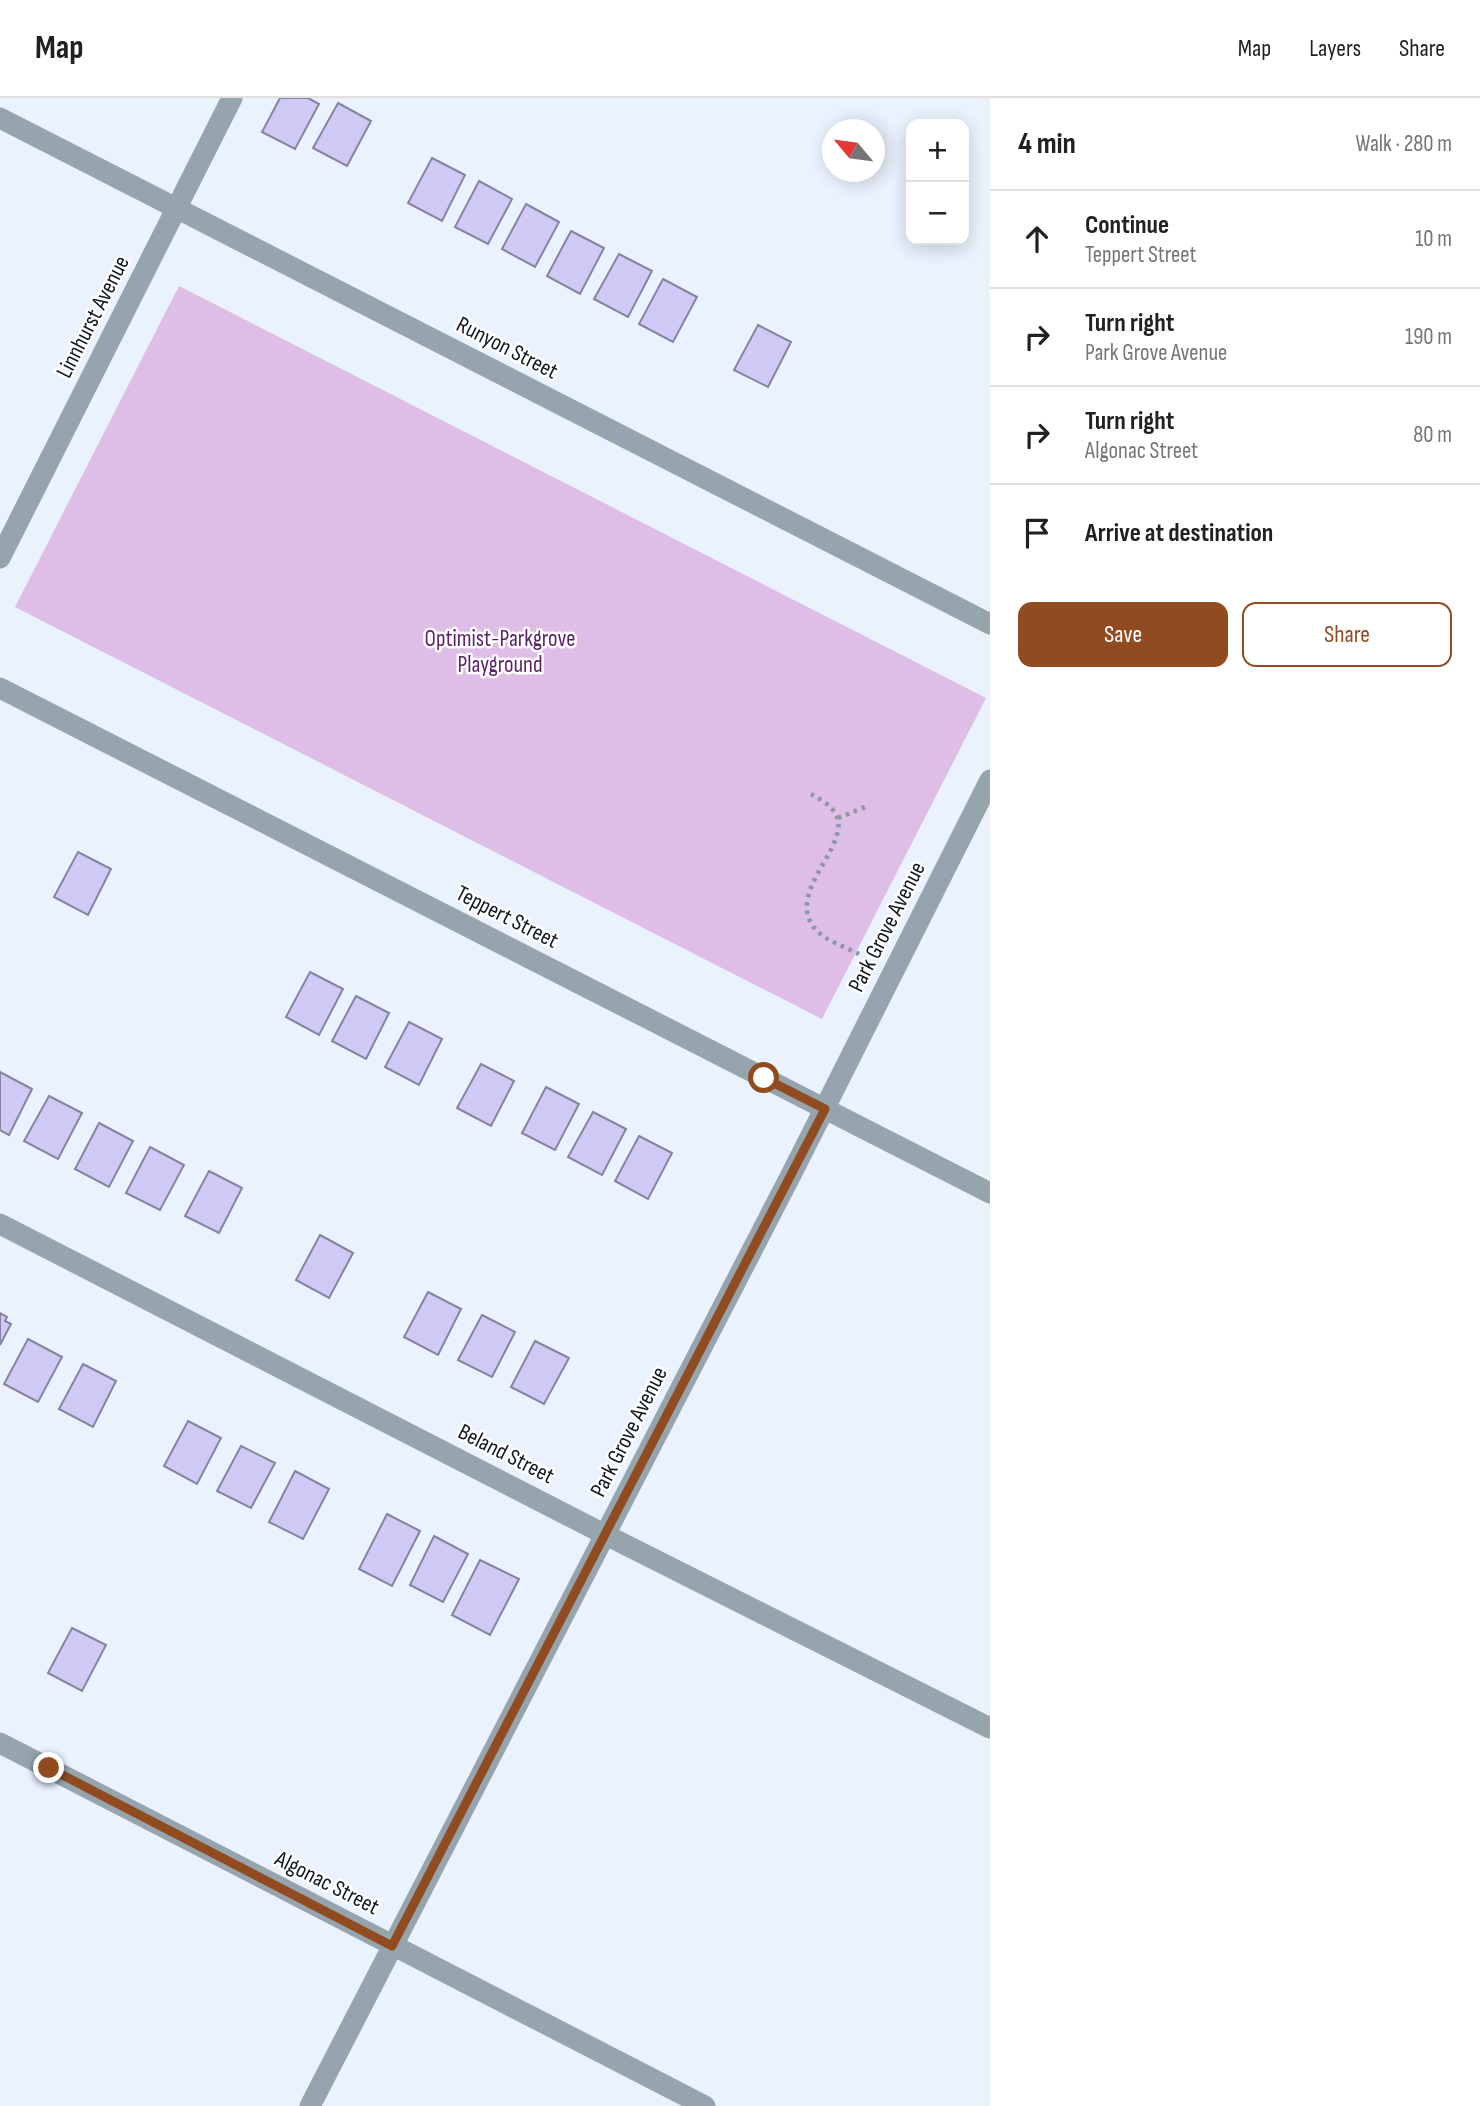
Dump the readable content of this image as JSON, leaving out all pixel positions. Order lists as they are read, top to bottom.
{
  "streets": {
    "street": [
      "Linnhurst Avenue",
      "Runyon Street",
      "Teppert Street",
      "Park Grove Avenue",
      "Beland Street",
      "Algonac Street"
    ]
  },
  "crossings": [
    ["Linnhurst Avenue", "Runyon Street"],
    ["Teppert Street", "Park Grove Avenue"],
    ["Park Grove Avenue", "Beland Street"],
    ["Park Grove Avenue", "Algonac Street"]
  ],
  "parks": ["Optimist-Parkgrove Playground"],
  "north": "top left",
  "page": {
    "header": "Map",
    "nav": ["Map", "Layers", "Share"],
    "heading": ["4 min", "Walk · 280 m"],
    "map_buttons": ["+", "−"],
    "list": [
      ["Continue", "Teppert Street", "10 m"],
      ["Turn right", "Park Grove Avenue", "190 m"],
      ["Turn right", "Algonac Street", "80 m"],
      "Arrive at destination"
    ],
    "buttons": ["Save", "Share"]
  }
}
